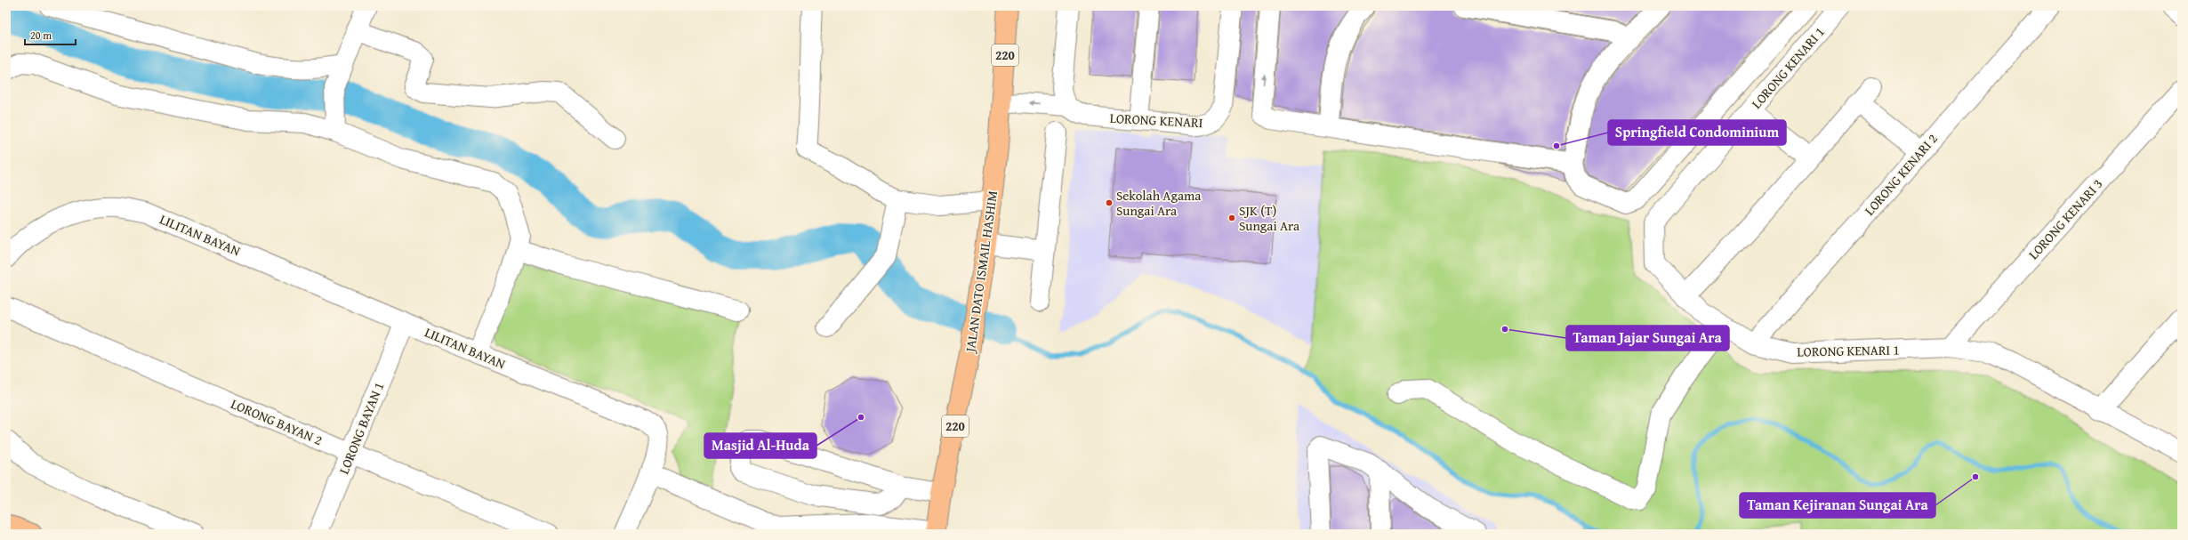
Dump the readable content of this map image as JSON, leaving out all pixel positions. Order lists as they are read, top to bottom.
{
  "streets": {
    "main road": ["220", "JALAN DATO ISMAIL HASHIM"],
    "street": [
      "LORONG KENARI 1",
      "LORONG KENARI",
      "LORONG KENARI 2",
      "LORONG KENARI 3",
      "LILITAN BAYAN",
      "LORONG BAYAN 2",
      "LORONG BAYAN 1"
    ]
  },
  "crossings": [
    ["LORONG KENARI 1", "LORONG KENARI 2"],
    ["LORONG KENARI 1", "LORONG KENARI 3"],
    ["LORONG KENARI", "JALAN DATO ISMAIL HASHIM"],
    ["LILITAN BAYAN", "LORONG BAYAN 1"],
    ["LORONG BAYAN 2", "LORONG BAYAN 1"]
  ],
  "places": [
    "Springfield Condominium",
    "Sekolah Agama Sungai Ara",
    "SJK (T) Sungai Ara",
    "Taman Jajar Sungai Ara",
    "Masjid Al-Huda",
    "Taman Kejiranan Sungai Ara"
  ],
  "scale_bar": "20 m"
}
